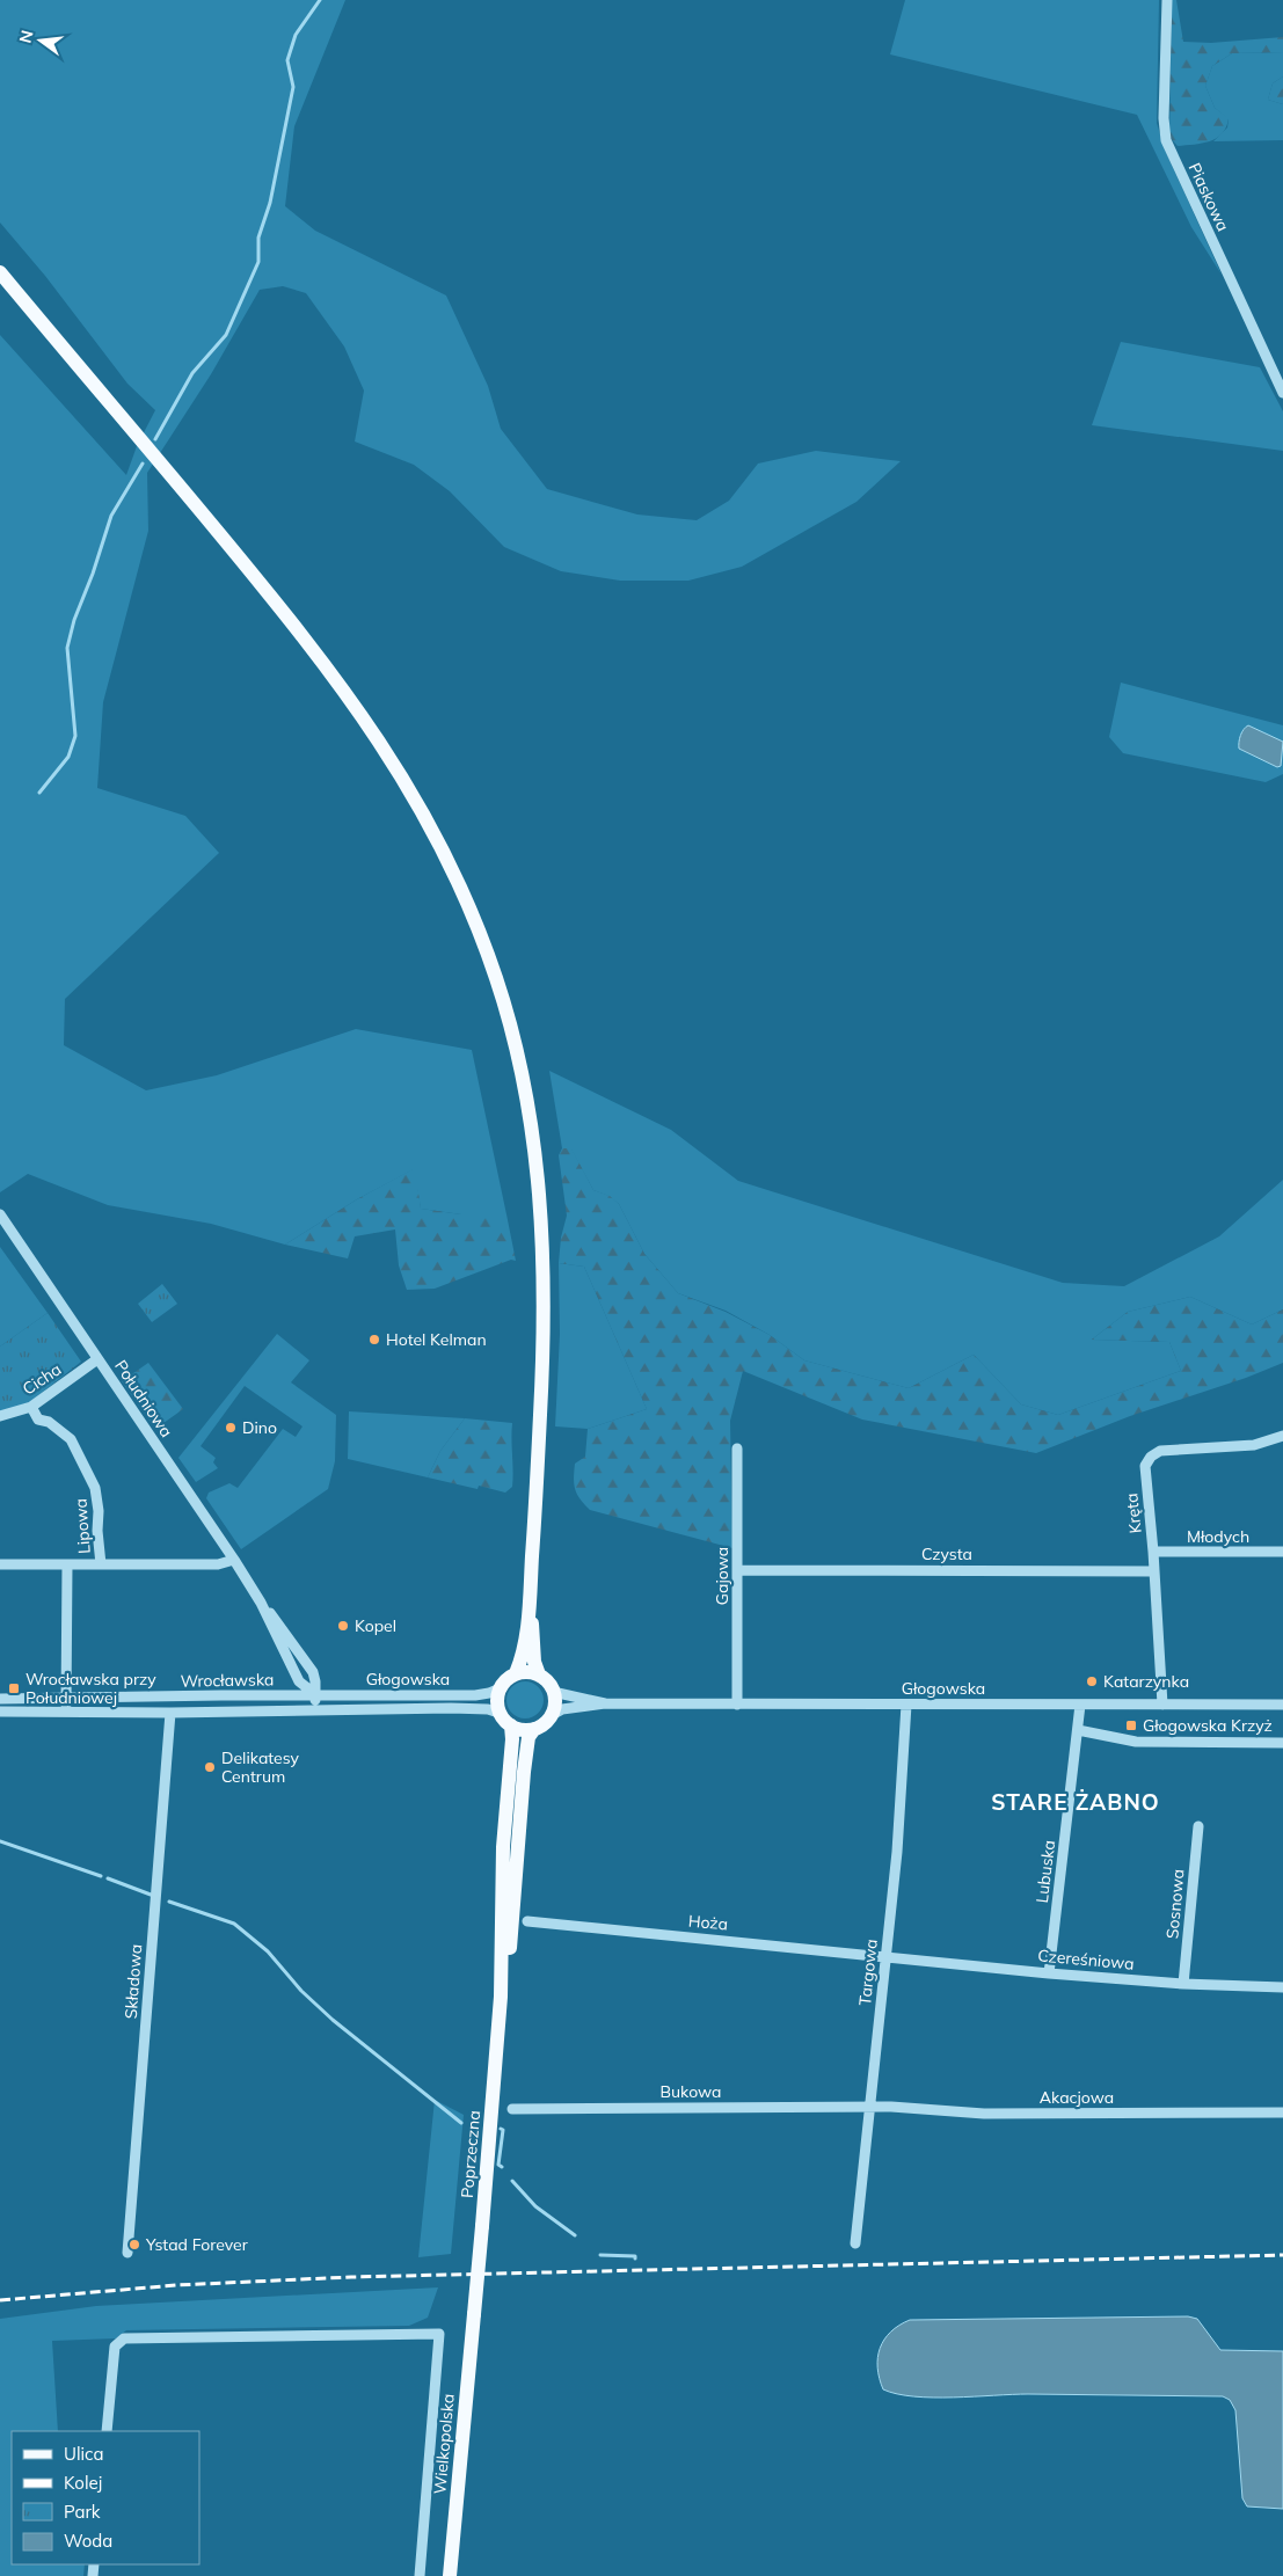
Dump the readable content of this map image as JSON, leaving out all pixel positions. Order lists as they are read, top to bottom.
{
  "streets": {
    "main road": ["Poprzeczna", "Wielkopolska"],
    "street": [
      "Piaskowa",
      "Cicha",
      "Południowa",
      "Kręta",
      "Lipowa",
      "Młodych",
      "Czysta",
      "Gajowa",
      "Głogowska",
      "Wrocławska",
      "Lubuska",
      "Sosnowa",
      "Hoża",
      "Czereśniowa",
      "Targowa",
      "Składowa",
      "Bukowa",
      "Akacjowa"
    ]
  },
  "crossings": [
    ["Cicha", "Południowa"],
    ["Cicha", "Lipowa"],
    ["Południowa", "Lipowa"],
    ["Południowa", "Głogowska"],
    ["Południowa", "Wrocławska"],
    ["Kręta", "Młodych"],
    ["Kręta", "Czysta"],
    ["Kręta", "Głogowska"],
    ["Lipowa", "Wrocławska"],
    ["Czysta", "Gajowa"],
    ["Gajowa", "Głogowska"],
    ["Głogowska", "Wrocławska"],
    ["Głogowska", "Lubuska"],
    ["Głogowska", "Targowa"],
    ["Głogowska", "Poprzeczna"],
    ["Wrocławska", "Składowa"],
    ["Lubuska", "Czereśniowa"],
    ["Sosnowa", "Czereśniowa"],
    ["Hoża", "Czereśniowa"],
    ["Hoża", "Targowa"],
    ["Czereśniowa", "Targowa"],
    ["Targowa", "Bukowa"],
    ["Targowa", "Akacjowa"],
    ["Bukowa", "Akacjowa"],
    ["Poprzeczna", "Wielkopolska"]
  ],
  "districts": ["STARE ŻABNO"],
  "places": {
    "other": [
      "Hotel Kelman",
      "Dino",
      "Kopel",
      "Katarzynka",
      "Delikatesy Centrum",
      "Ystad Forever"
    ],
    "transit": ["Wrocławska przy Południowej", "Głogowska Krzyż"]
  },
  "legend": [
    "Ulica",
    "Kolej",
    "Park",
    "Woda"
  ],
  "north": "left"
}
